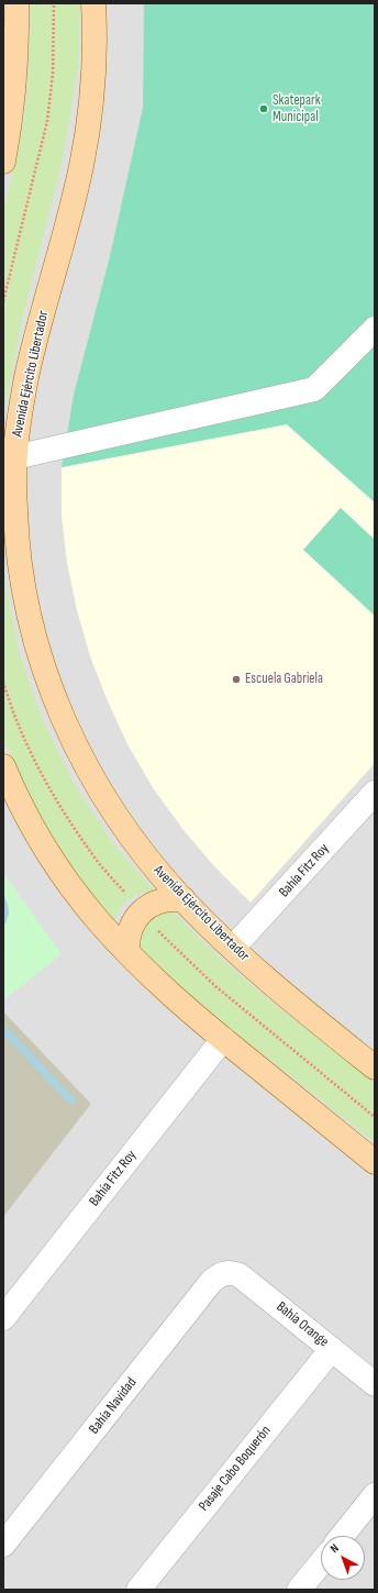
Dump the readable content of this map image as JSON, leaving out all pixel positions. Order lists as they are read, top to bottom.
{
  "streets": {
    "main road": ["Avenida Ejército Libertador"],
    "street": [
      "Bahía Fitz Roy",
      "Bahía Orange",
      "Bahía Navidad",
      "Pasaje Cabo Boquerón"
    ]
  },
  "crossings": [
    ["Avenida Ejército Libertador", "Bahía Fitz Roy"],
    ["Bahía Orange", "Bahía Navidad"],
    ["Bahía Orange", "Pasaje Cabo Boquerón"]
  ],
  "places": ["Skatepark Municipal", "Escuela Gabriela"],
  "north": "top left"
}
